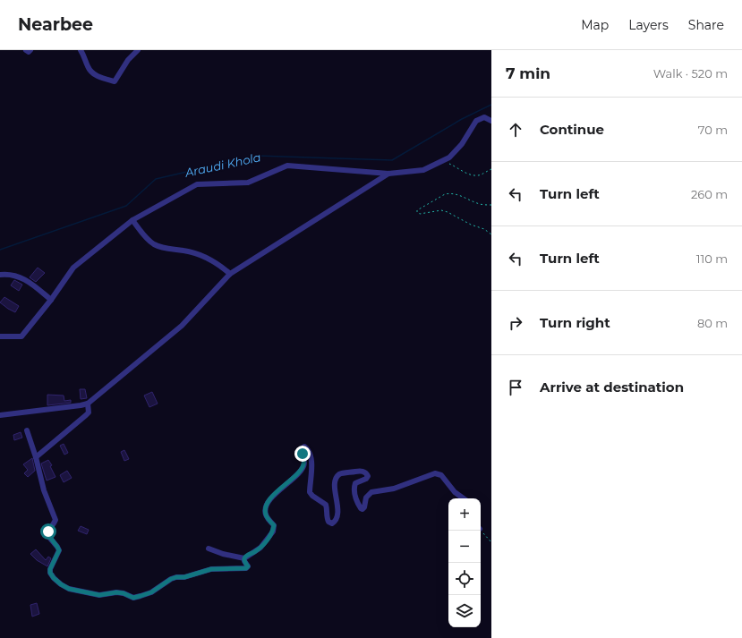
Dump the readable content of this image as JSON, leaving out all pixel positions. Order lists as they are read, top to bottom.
{
  "water": ["Araudi Khola"],
  "page": {
    "header": "Nearbee",
    "nav": ["Map", "Layers", "Share"],
    "heading": ["7 min", "Walk · 520 m"],
    "list": [
      ["Continue", "70 m"],
      ["Turn left", "260 m"],
      ["Turn left", "110 m"],
      ["Turn right", "80 m"],
      "Arrive at destination"
    ],
    "map_buttons": ["+", "−"]
  }
}
